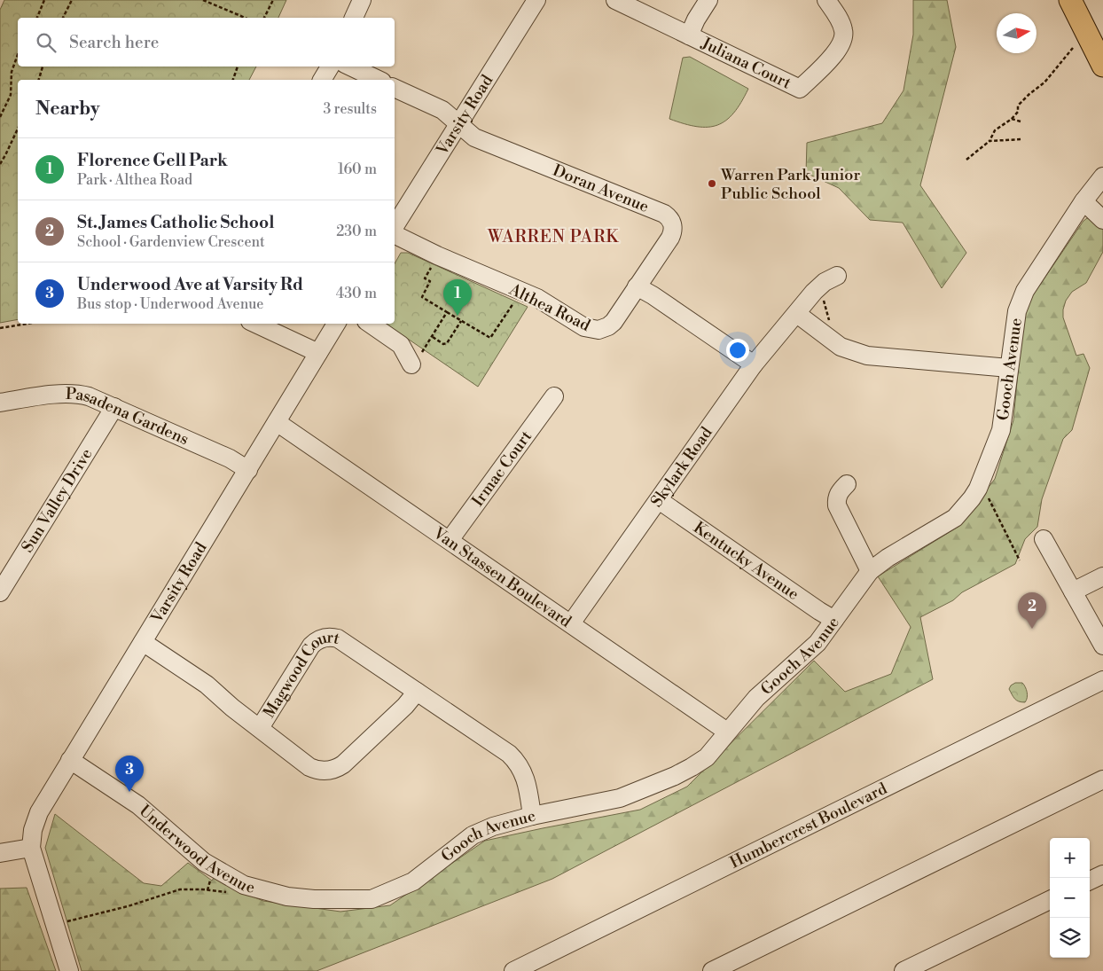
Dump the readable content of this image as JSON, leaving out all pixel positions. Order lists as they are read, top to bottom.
{
  "streets": {
    "street": [
      "Juliana Court",
      "Varsity Road",
      "Doran Avenue",
      "Althea Road",
      "Gooch Avenue",
      "Pasadena Gardens",
      "Skylark Road",
      "Irmac Court",
      "Sun Valley Drive",
      "Kentucky Avenue",
      "Van Stassen Boulevard",
      "Magwood Court",
      "Humbercrest Boulevard",
      "Underwood Avenue"
    ]
  },
  "crossings": [
    ["Varsity Road", "Doran Avenue"],
    ["Varsity Road", "Pasadena Gardens"],
    ["Varsity Road", "Van Stassen Boulevard"],
    ["Varsity Road", "Magwood Court"],
    ["Varsity Road", "Underwood Avenue"],
    ["Doran Avenue", "Althea Road"],
    ["Gooch Avenue", "Kentucky Avenue"],
    ["Gooch Avenue", "Van Stassen Boulevard"],
    ["Gooch Avenue", "Magwood Court"],
    ["Gooch Avenue", "Underwood Avenue"],
    ["Pasadena Gardens", "Sun Valley Drive"],
    ["Skylark Road", "Kentucky Avenue"],
    ["Skylark Road", "Van Stassen Boulevard"],
    ["Irmac Court", "Van Stassen Boulevard"]
  ],
  "districts": ["WARREN PARK"],
  "places": ["Warren Park Junior Public School"],
  "north": "right",
  "page": {
    "search": "Search here",
    "heading": ["Nearby", "3 results"],
    "list": [
      {
        "mark": "1",
        "name": "Florence Gell Park",
        "note": "Park · Althea Road",
        "value": "160 m"
      },
      {
        "mark": "2",
        "name": "St. James Catholic School",
        "note": "School · Gardenview Crescent",
        "value": "230 m"
      },
      {
        "mark": "3",
        "name": "Underwood Ave at Varsity Rd",
        "note": "Bus stop · Underwood Avenue",
        "value": "430 m"
      }
    ],
    "pins": ["1", "2", "3"],
    "map_buttons": ["+", "−"]
  }
}
